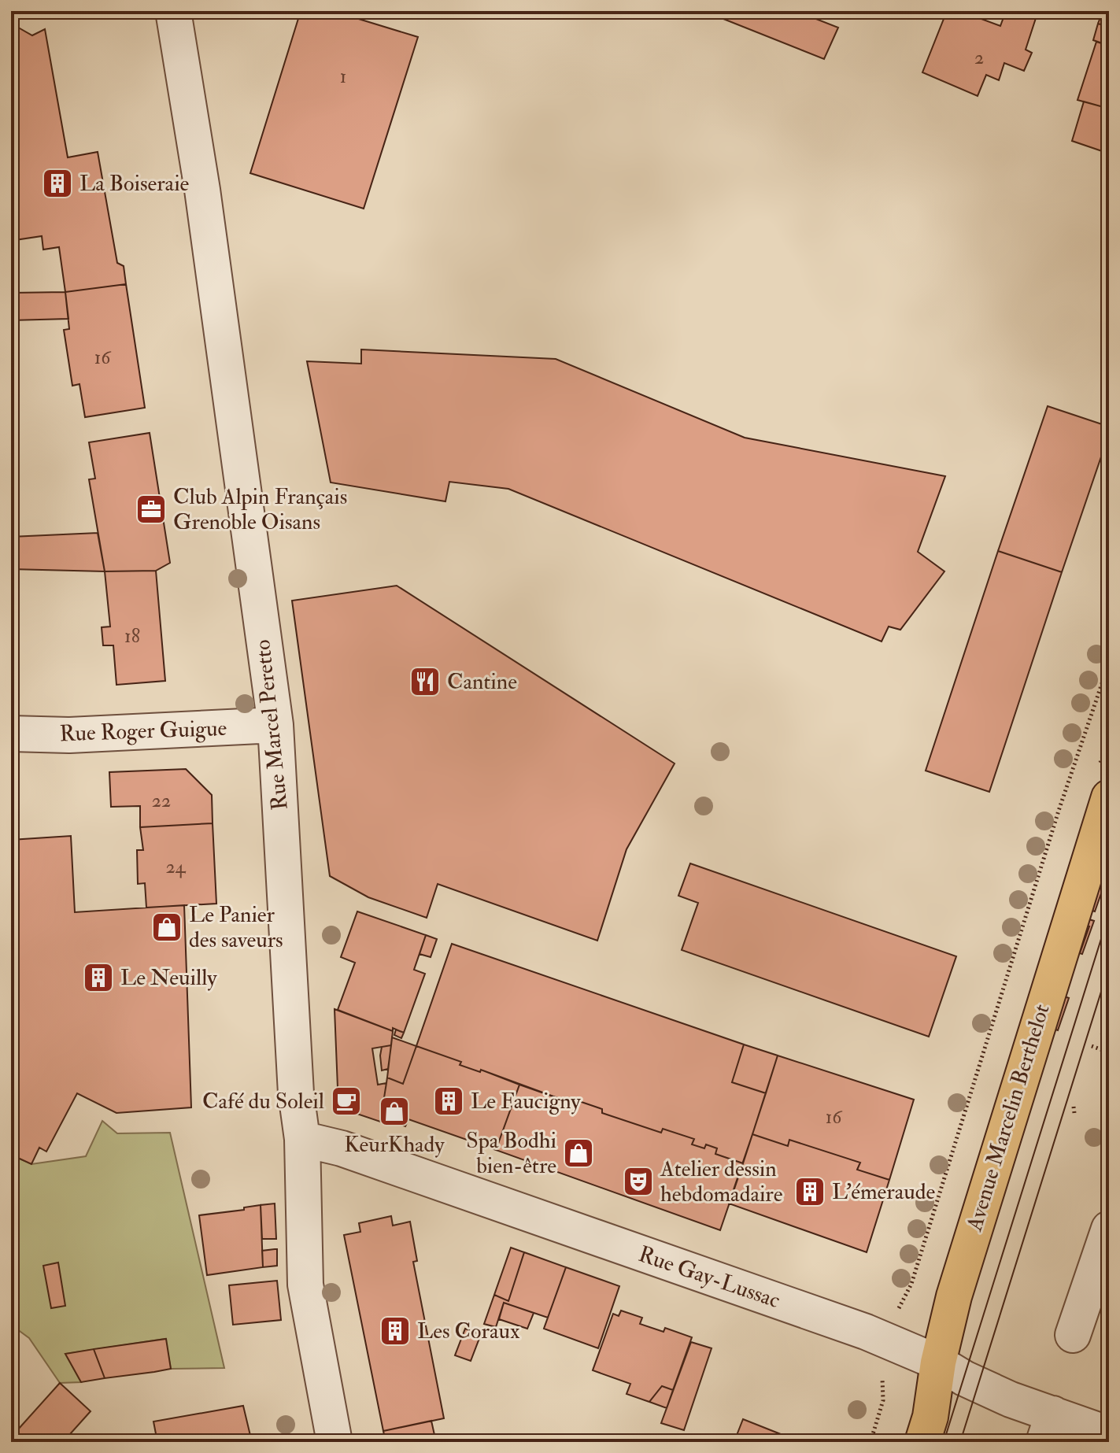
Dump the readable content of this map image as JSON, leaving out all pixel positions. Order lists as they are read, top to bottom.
{
  "streets": {
    "main road": ["Avenue Marcelin Berthelot"],
    "street": ["Rue Marcel Peretto", "Rue Roger Guigue", "Rue Gay-Lussac"]
  },
  "crossings": [
    ["Rue Marcel Peretto", "Rue Roger Guigue"],
    ["Rue Marcel Peretto", "Rue Gay-Lussac"],
    ["Avenue Marcelin Berthelot", "Rue Gay-Lussac"]
  ],
  "places": {
    "building": [
      "La Boiseraie",
      "Le Neuilly",
      "Le Faucigny",
      "L'émeraude",
      "Les Coraux"
    ],
    "office": ["Club Alpin Français Grenoble Oisans"],
    "restaurant": ["Cantine"],
    "shop": ["Le Panier des saveurs", "KeurKhady", "Spa Bodhi bien-être"],
    "cafe": ["Café du Soleil"],
    "theatre": ["Atelier dessin hebdomadaire"]
  },
  "house_numbers": [
    "2",
    "1",
    "16",
    "18",
    "22",
    "24",
    "16"
  ]
}
